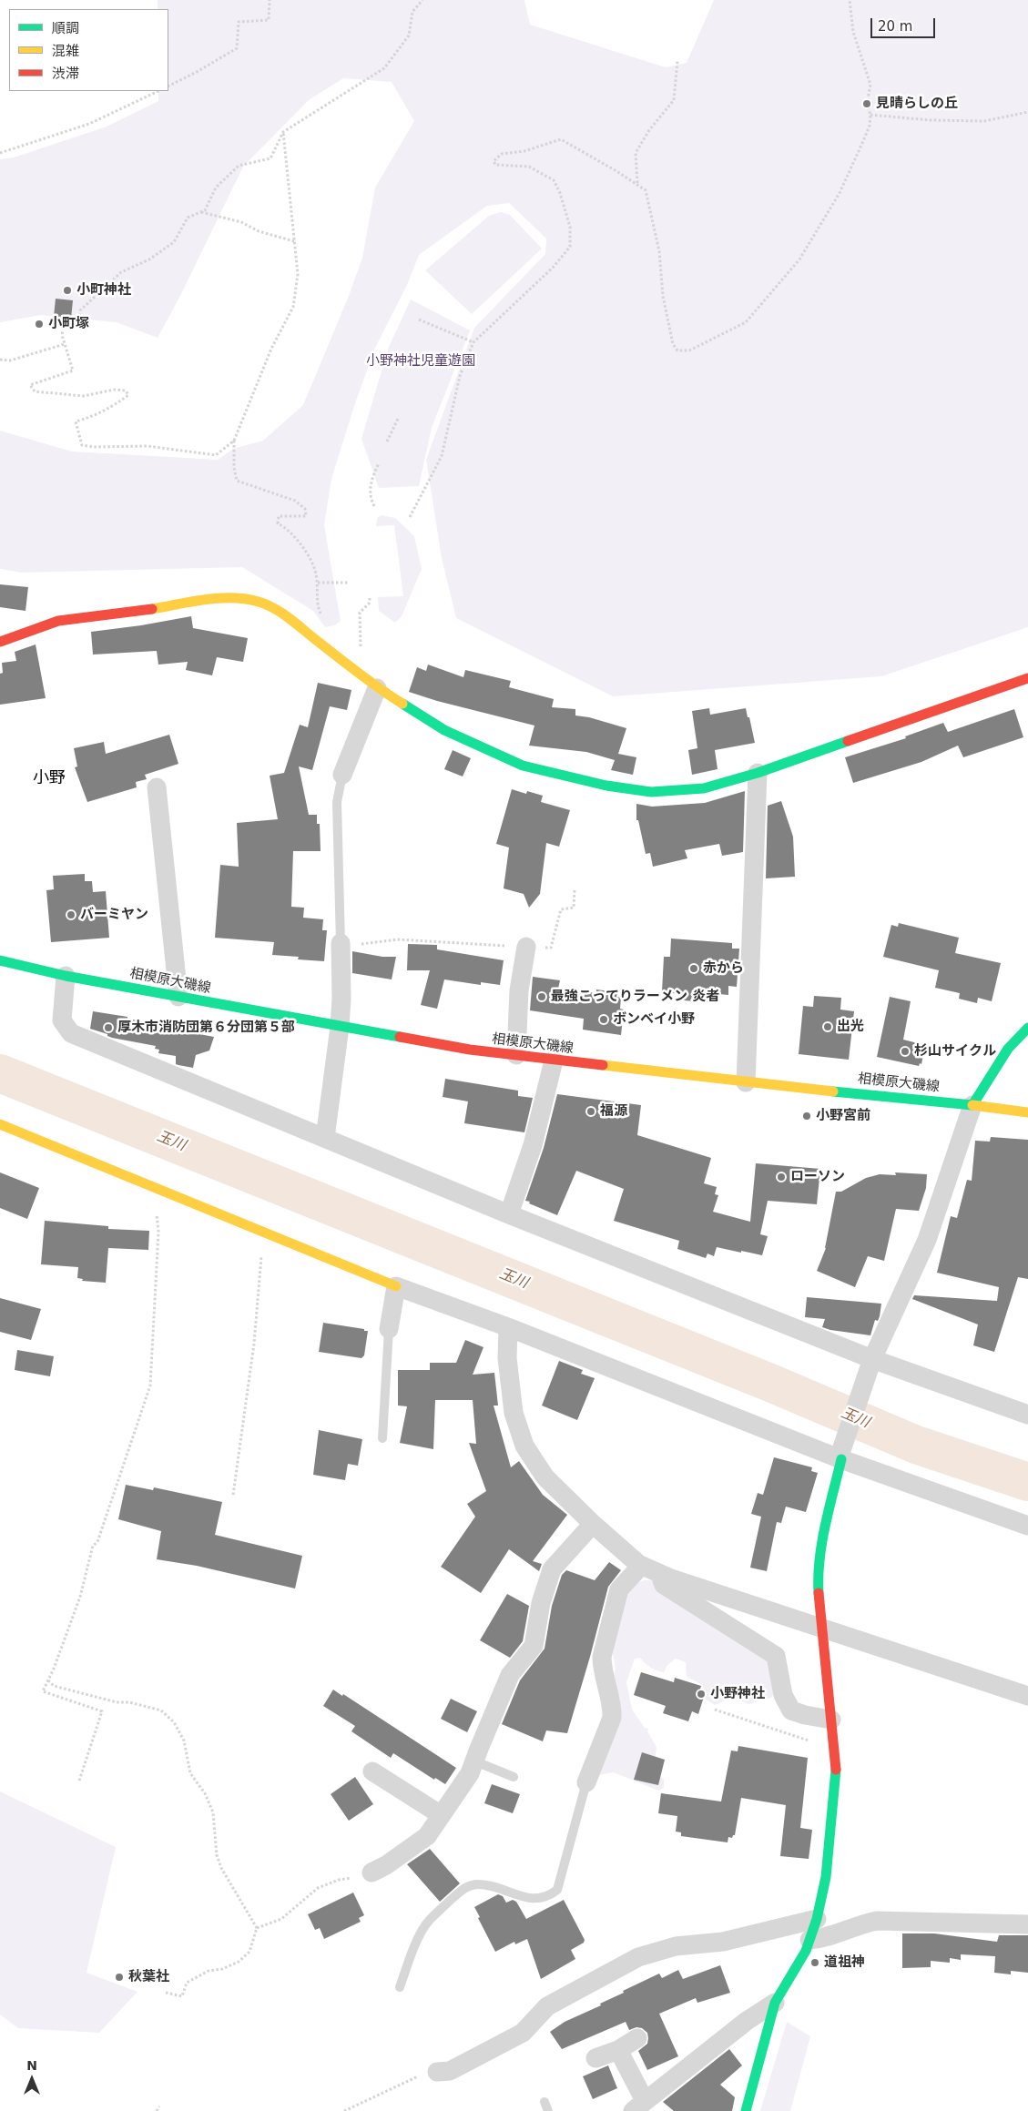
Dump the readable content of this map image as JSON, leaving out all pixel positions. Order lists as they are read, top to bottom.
{
  "streets": {
    "street": ["相模原大磯線"]
  },
  "districts": ["小野"],
  "water": ["玉川"],
  "parks": ["小野神社児童遊園"],
  "places": [
    "見晴らしの丘",
    "小町神社",
    "小町塚",
    "バーミヤン",
    "赤から",
    "最強こってりラーメン 炎者",
    "ボンベイ小野",
    "出光",
    "厚木市消防団第６分団第５部",
    "杉山サイクル",
    "福源",
    "小野宮前",
    "ローソン",
    "小野神社",
    "道祖神",
    "秋葉社"
  ],
  "legend": ["順調", "混雑", "渋滞"],
  "scale_bar": "20 m",
  "north": "top"
}
